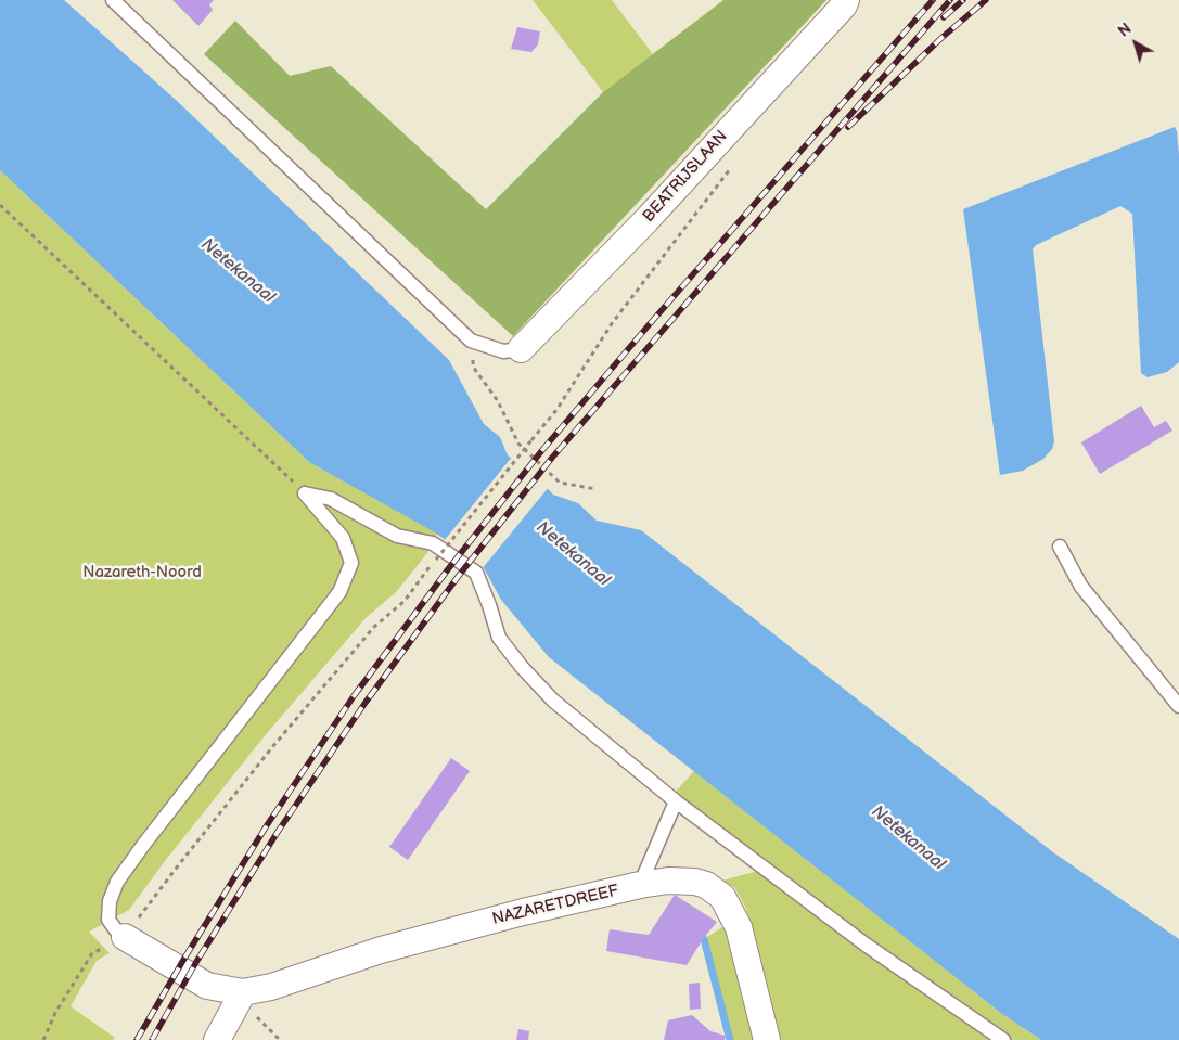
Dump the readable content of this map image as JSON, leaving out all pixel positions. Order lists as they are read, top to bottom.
{
  "streets": {
    "street": ["BEATRIJSLAAN", "NAZARETDREEF"]
  },
  "water": ["Netekanaal"],
  "parks": ["Nazareth-Noord"],
  "north": "top left"
}
